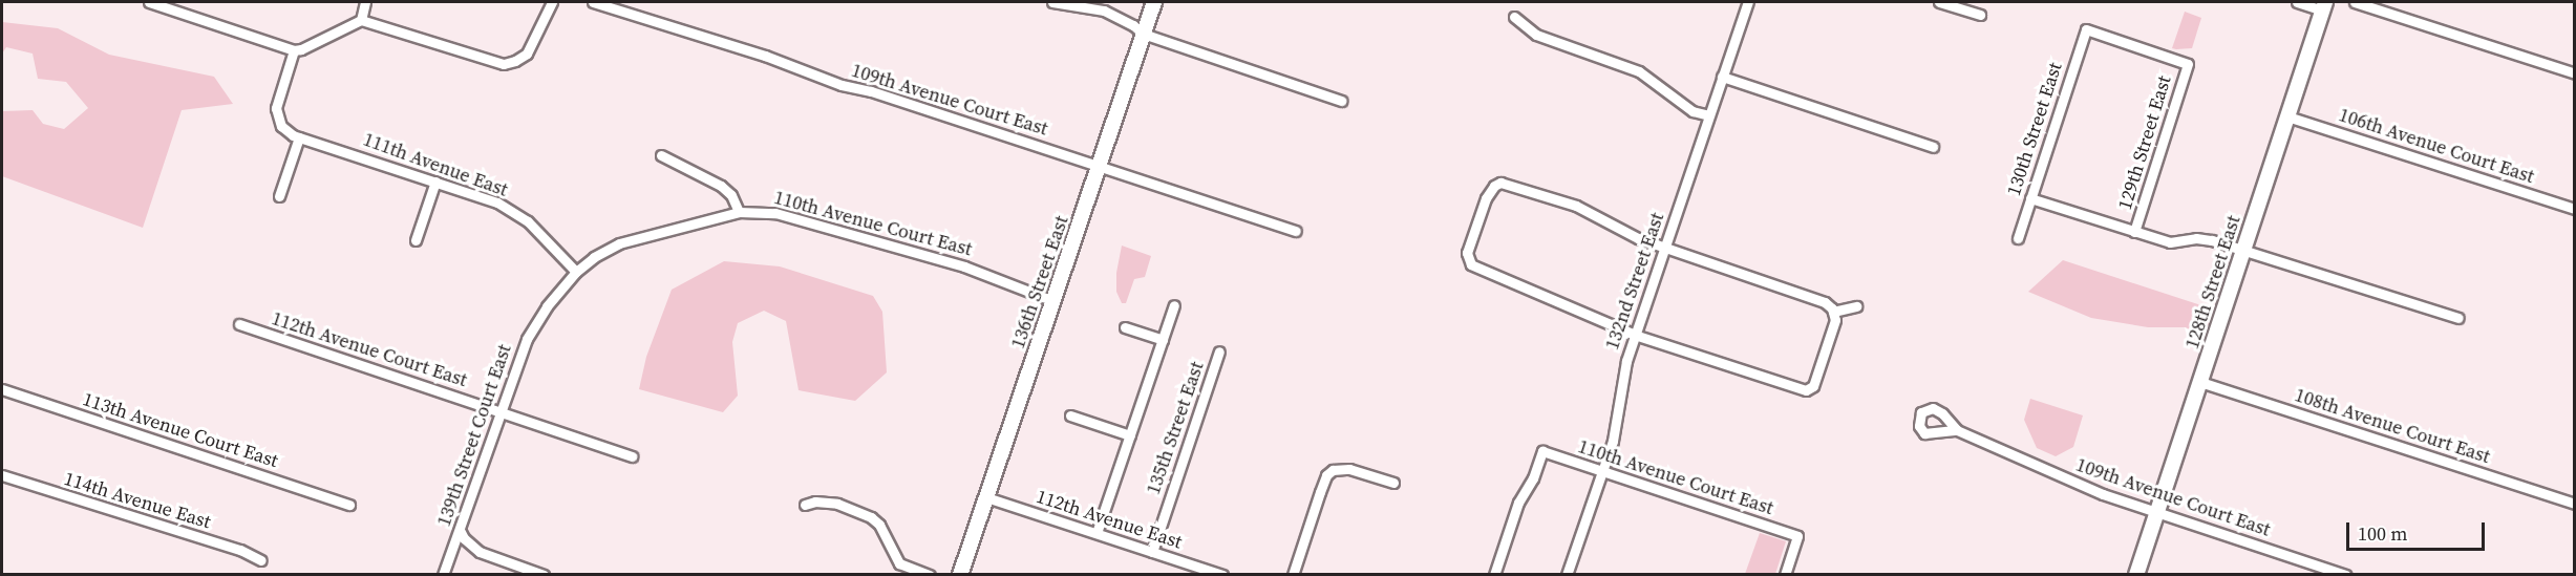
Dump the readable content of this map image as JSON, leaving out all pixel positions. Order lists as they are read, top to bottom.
{
  "streets": {
    "street": [
      "109th Avenue Court East",
      "130th Street East",
      "129th Street East",
      "106th Avenue Court East",
      "111th Avenue East",
      "110th Avenue Court East",
      "132nd Street East",
      "136th Street East",
      "128th Street East",
      "112th Avenue Court East",
      "108th Avenue Court East",
      "135th Street East",
      "113th Avenue Court East",
      "139th Street Court East",
      "114th Avenue East",
      "112th Avenue East"
    ]
  },
  "crossings": [
    ["109th Avenue Court East", "136th Street East"],
    ["109th Avenue Court East", "128th Street East"],
    ["130th Street East", "129th Street East"],
    ["106th Avenue Court East", "128th Street East"],
    ["111th Avenue East", "139th Street Court East"],
    ["110th Avenue Court East", "132nd Street East"],
    ["110th Avenue Court East", "136th Street East"],
    ["110th Avenue Court East", "139th Street Court East"],
    ["136th Street East", "112th Avenue East"],
    ["128th Street East", "108th Avenue Court East"],
    ["112th Avenue Court East", "139th Street Court East"],
    ["135th Street East", "112th Avenue East"]
  ],
  "scale_bar": "100 m"
}
